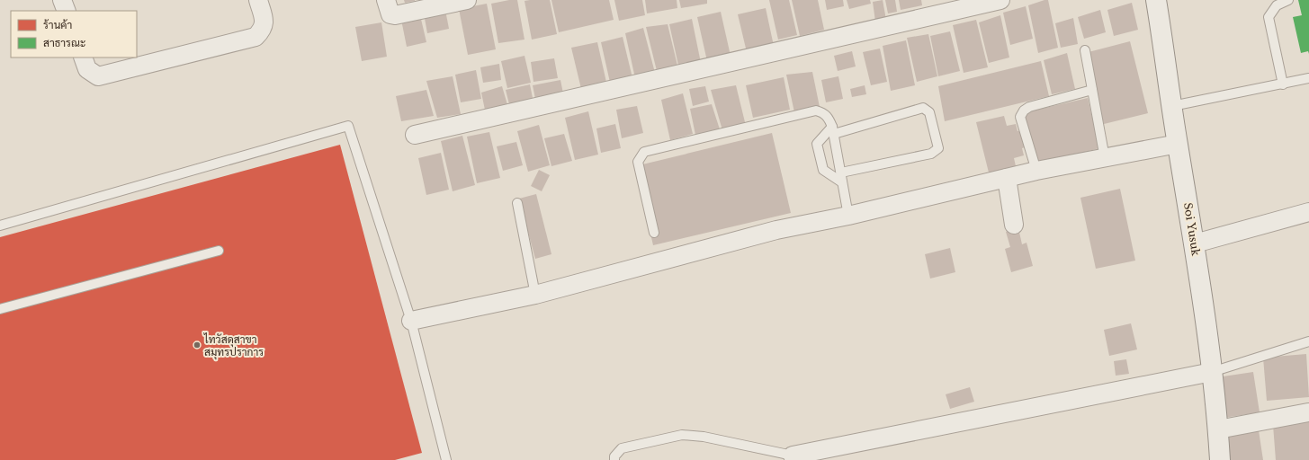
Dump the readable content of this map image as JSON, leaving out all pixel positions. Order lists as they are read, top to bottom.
{
  "streets": {
    "street": ["Soi Yusuk"]
  },
  "places": ["ไทวัสดุสาขา สมุทรปราการ"],
  "legend": ["ร้านค้า", "สาธารณะ"]
}
